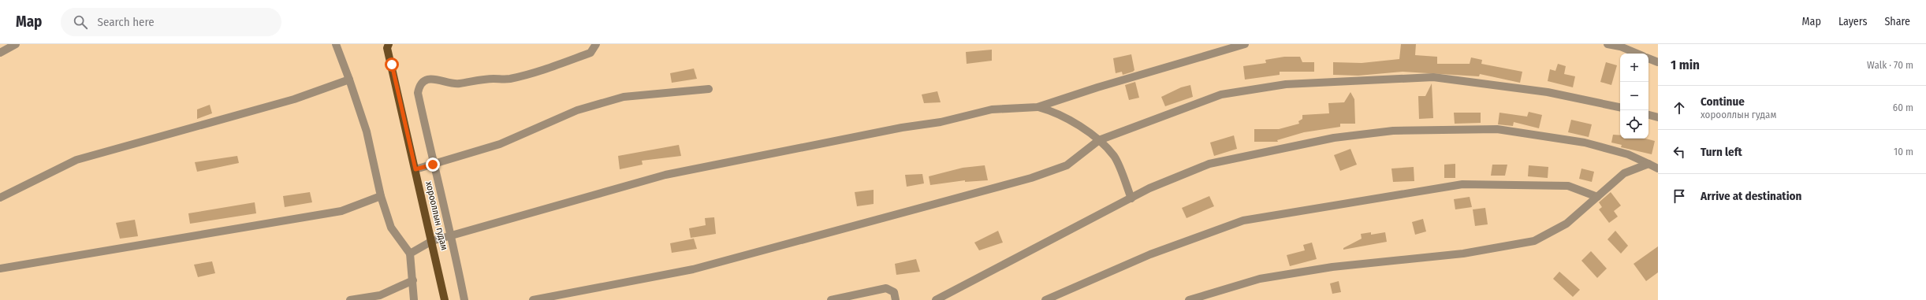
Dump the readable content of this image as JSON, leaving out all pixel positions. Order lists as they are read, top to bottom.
{
  "streets": {
    "main road": ["хорооллын гудам"]
  },
  "page": {
    "header": "Map",
    "search": "Search here",
    "nav": ["Map", "Layers", "Share"],
    "heading": ["1 min", "Walk · 70 m"],
    "map_buttons": ["+", "−"],
    "list": [
      ["Continue", "хорооллын гудам", "60 m"],
      ["Turn left", "10 m"],
      "Arrive at destination"
    ]
  }
}
